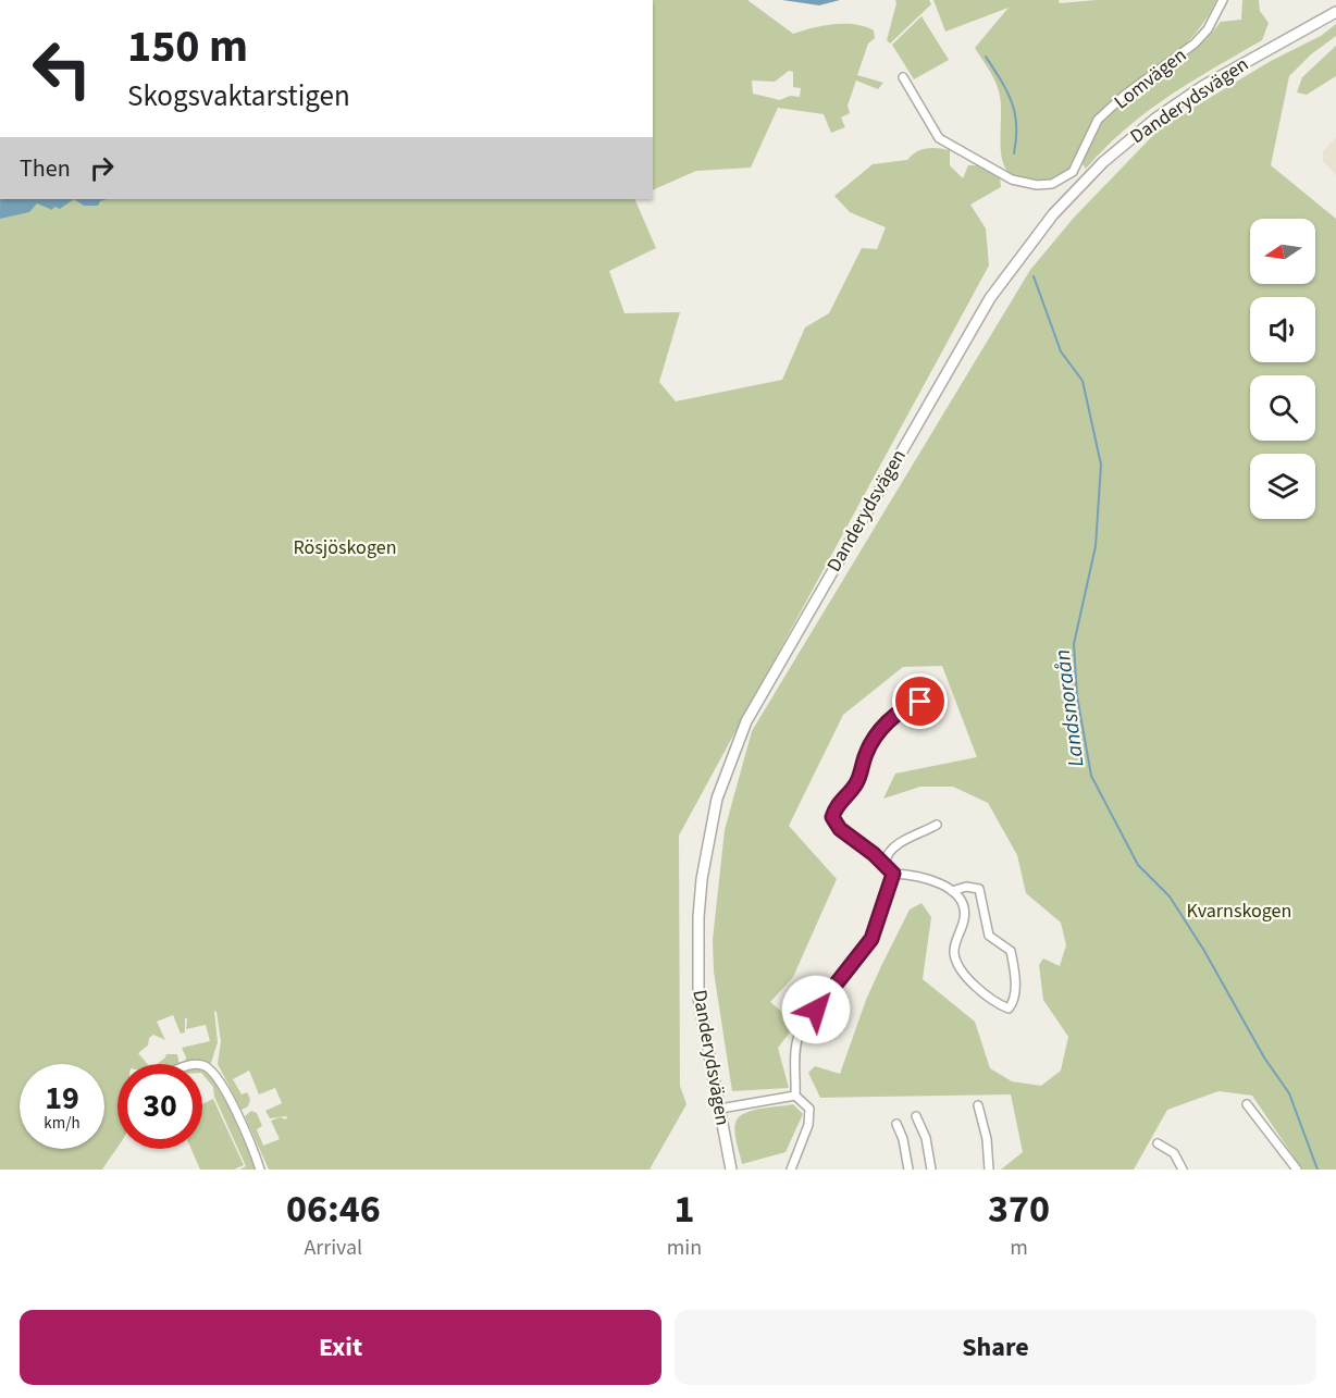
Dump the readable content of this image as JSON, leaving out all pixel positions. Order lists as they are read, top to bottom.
{
  "streets": {
    "main road": ["Danderydsvägen"],
    "street": ["Lomvägen"]
  },
  "water": ["Landsnoraån"],
  "parks": ["Rösjöskogen", "Kvarnskogen"],
  "north": "left",
  "page": {
    "turn": ["150 m", "Skogsvaktarstigen"],
    "then": "Then",
    "speed": "19 km/h",
    "limit": "30",
    "eta": [
      "06:46",
      "Arrival",
      "1",
      "min",
      "370",
      "m"
    ],
    "buttons": ["Exit", "Share"]
  }
}
